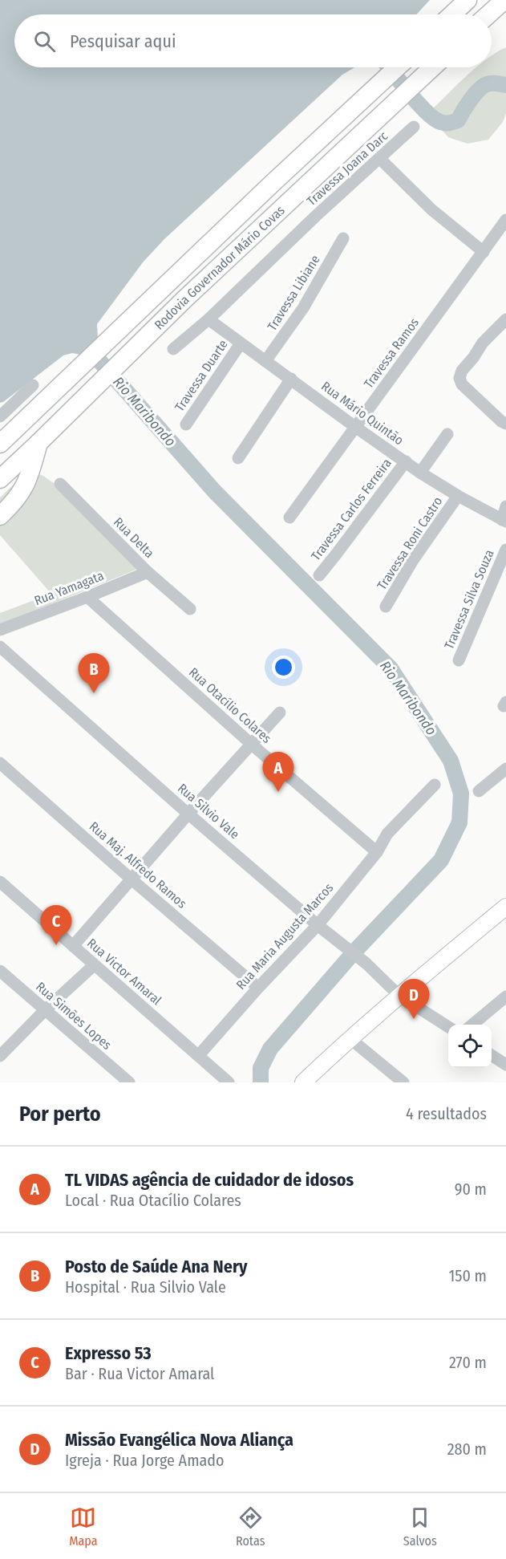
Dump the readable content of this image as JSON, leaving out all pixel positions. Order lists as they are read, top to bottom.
{
  "streets": {
    "highway": ["Rodovia Governador Mário Covas"],
    "street": [
      "Travessa Joana Darc",
      "Travessa Libiane",
      "Travessa Ramos",
      "Travessa Duarte",
      "Rua Mário Quintão",
      "Travessa Carlos Ferreira",
      "Rua Delta",
      "Travessa Roni Castro",
      "Rua Yamagata",
      "Travessa Silva Souza",
      "Rua Otacílio Colares",
      "Rua Silvio Vale",
      "Rua Maj. Alfredo Ramos",
      "Rua Maria Augusta Marcos",
      "Rua Victor Amaral",
      "Rua Simões Lopes"
    ]
  },
  "crossings": [
    ["Travessa Joana Darc", "Rua Mário Quintão"],
    ["Travessa Libiane", "Rua Mário Quintão"],
    ["Travessa Ramos", "Rua Mário Quintão"],
    ["Travessa Duarte", "Rua Mário Quintão"],
    ["Rua Mário Quintão", "Travessa Carlos Ferreira"],
    ["Rua Mário Quintão", "Travessa Roni Castro"],
    ["Rua Delta", "Rua Yamagata"],
    ["Rua Yamagata", "Rua Otacílio Colares"],
    ["Rua Otacílio Colares", "Rua Maria Augusta Marcos"],
    ["Rua Silvio Vale", "Rua Maria Augusta Marcos"],
    ["Rua Maj. Alfredo Ramos", "Rua Maria Augusta Marcos"],
    ["Rua Maria Augusta Marcos", "Rua Victor Amaral"]
  ],
  "water": ["Rio Maribondo"],
  "page": {
    "search": "Pesquisar aqui",
    "pins": [
      "B",
      "A",
      "C",
      "D"
    ],
    "heading": ["Por perto", "4 resultados"],
    "list": [
      {
        "mark": "A",
        "name": "TL VIDAS agência de cuidador de idosos",
        "note": "Local · Rua Otacílio Colares",
        "value": "90 m"
      },
      {
        "mark": "B",
        "name": "Posto de Saúde Ana Nery",
        "note": "Hospital · Rua Silvio Vale",
        "value": "150 m"
      },
      {
        "mark": "C",
        "name": "Expresso 53",
        "note": "Bar · Rua Victor Amaral",
        "value": "270 m"
      },
      {
        "mark": "D",
        "name": "Missão Evangélica Nova Aliança",
        "note": "Igreja · Rua Jorge Amado",
        "value": "280 m"
      }
    ],
    "nav": ["Mapa", "Rotas", "Salvos"]
  }
}
